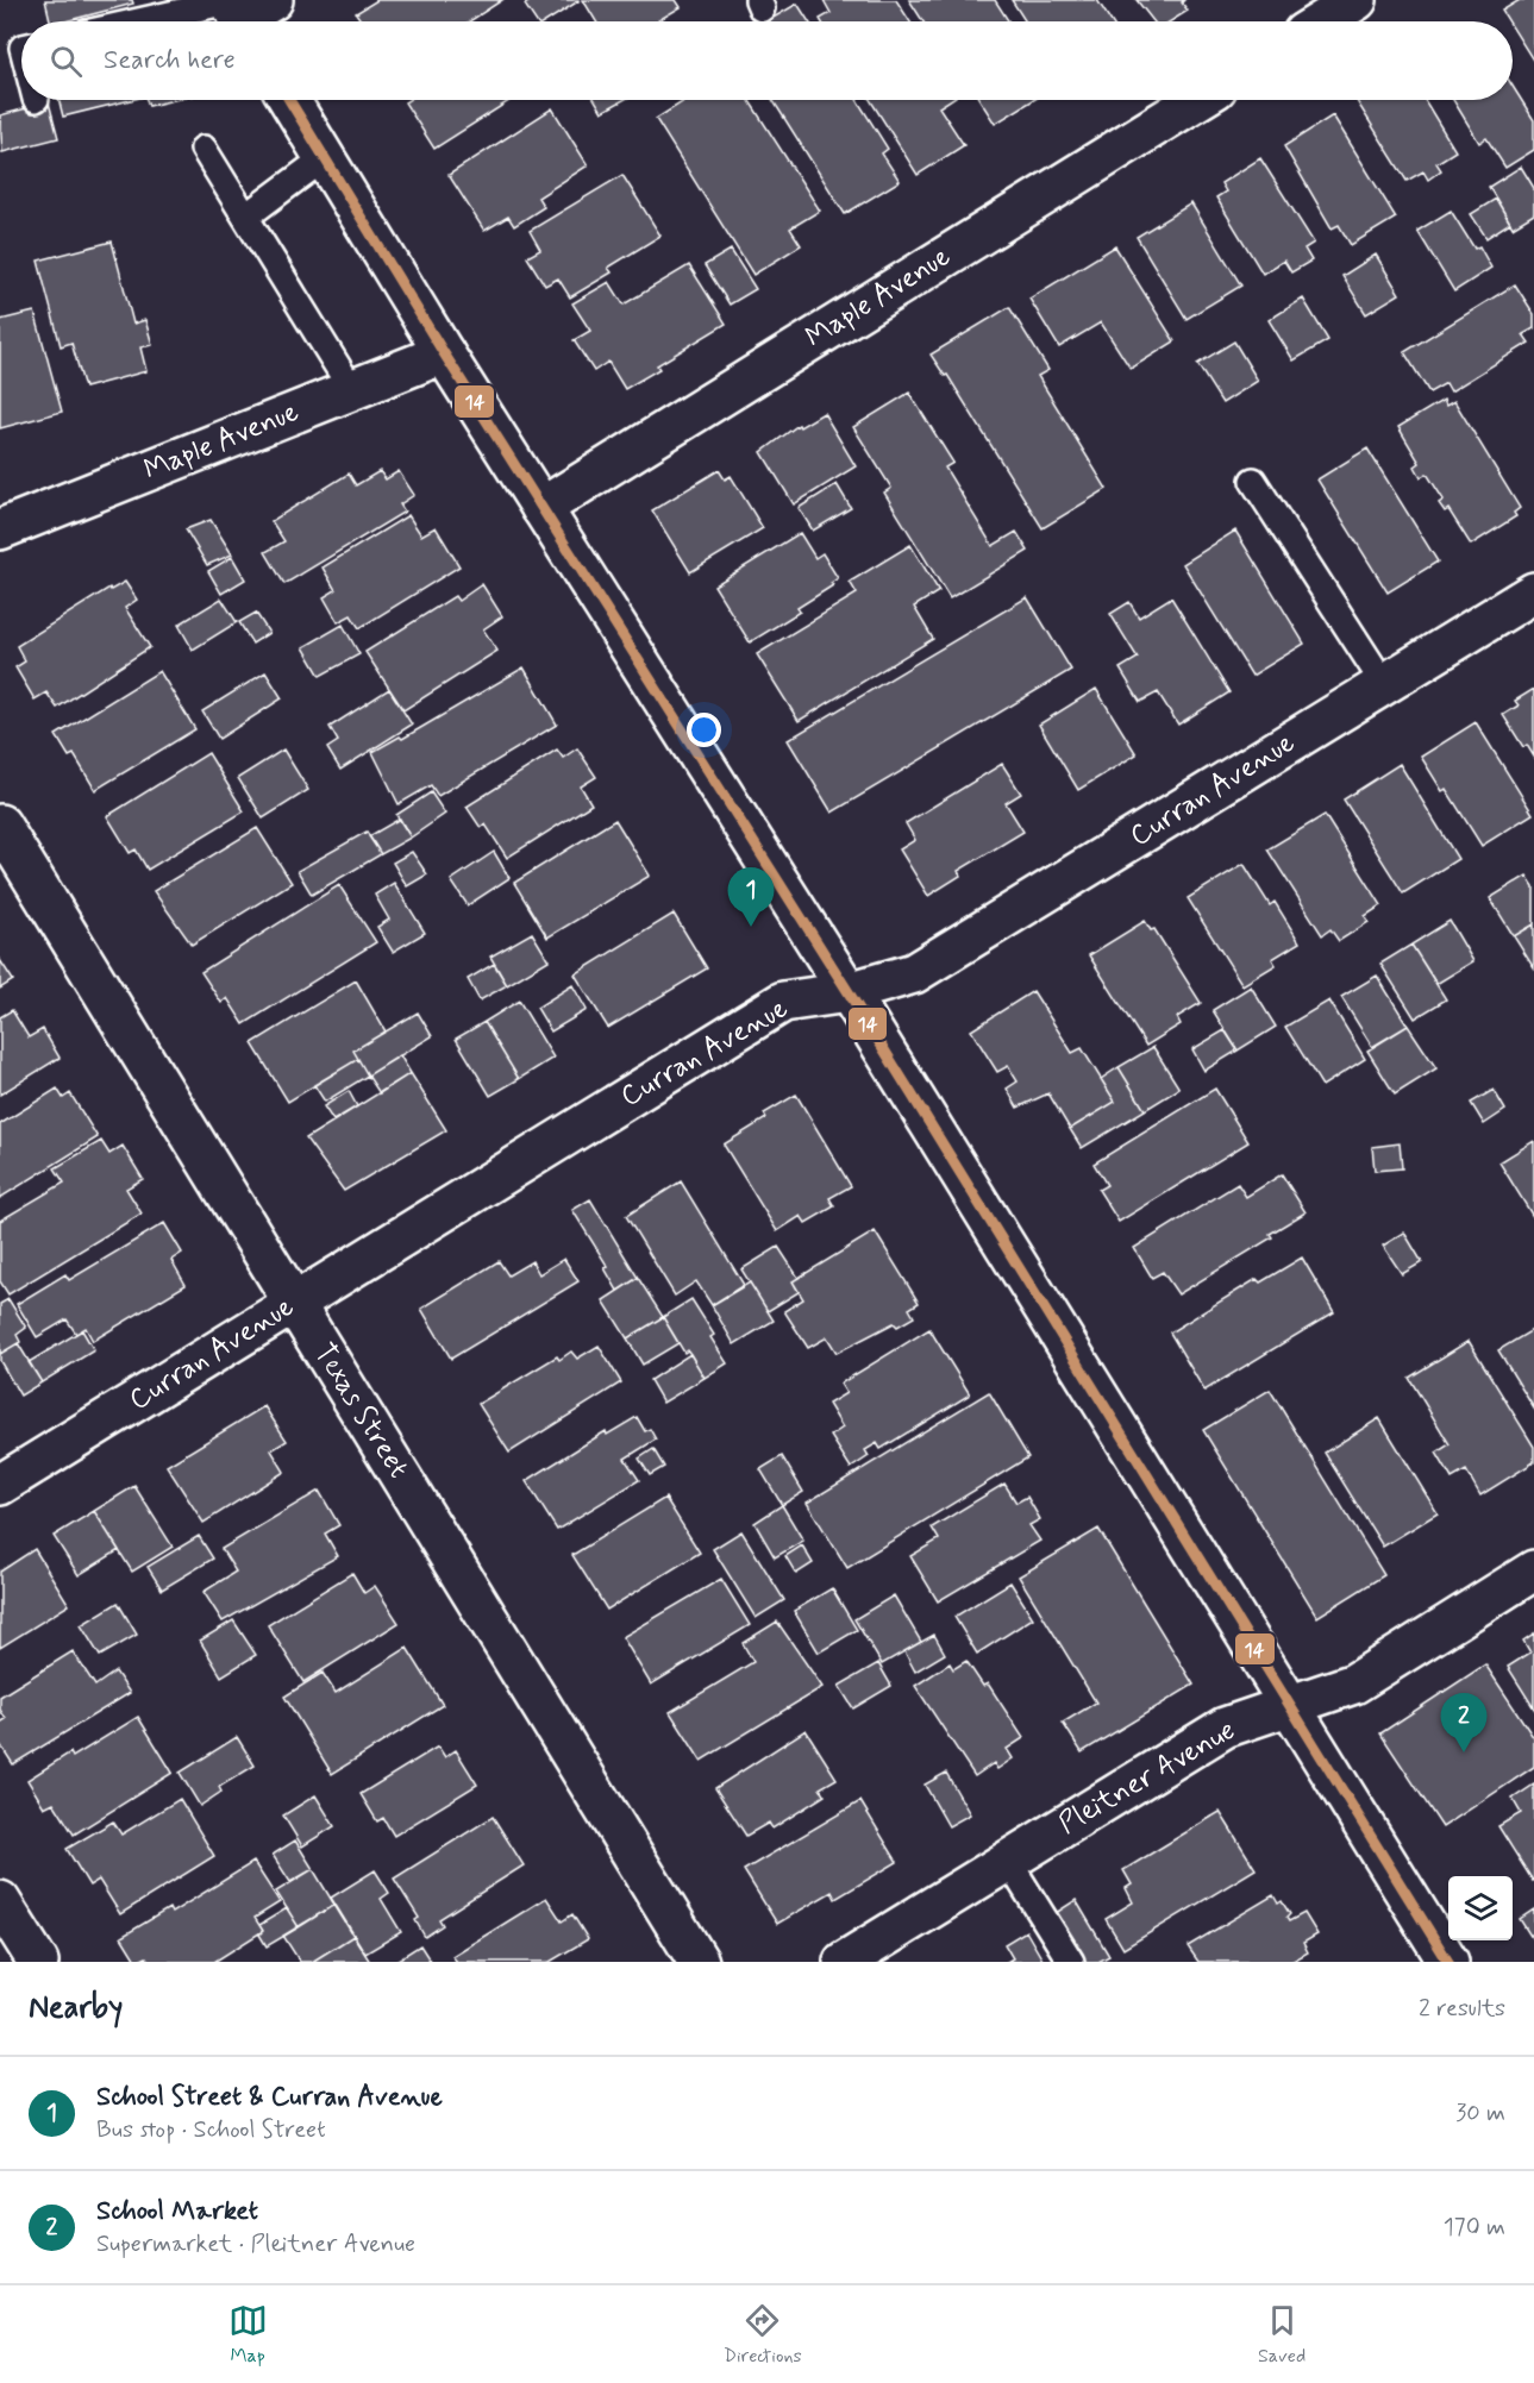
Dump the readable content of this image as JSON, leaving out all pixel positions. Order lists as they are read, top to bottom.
{
  "streets": {
    "street": [
      "Maple Avenue",
      "Curran Avenue",
      "Texas Street",
      "Pleitner Avenue"
    ]
  },
  "crossings": [
    ["Curran Avenue", "Texas Street"]
  ],
  "lines": ["transit line 14"],
  "page": {
    "search": "Search here",
    "pins": ["1", "2"],
    "heading": ["Nearby", "2 results"],
    "list": [
      {
        "mark": "1",
        "name": "School Street & Curran Avenue",
        "note": "Bus stop · School Street",
        "value": "30 m"
      },
      {
        "mark": "2",
        "name": "School Market",
        "note": "Supermarket · Pleitner Avenue",
        "value": "170 m"
      }
    ],
    "nav": ["Map", "Directions", "Saved"]
  }
}
